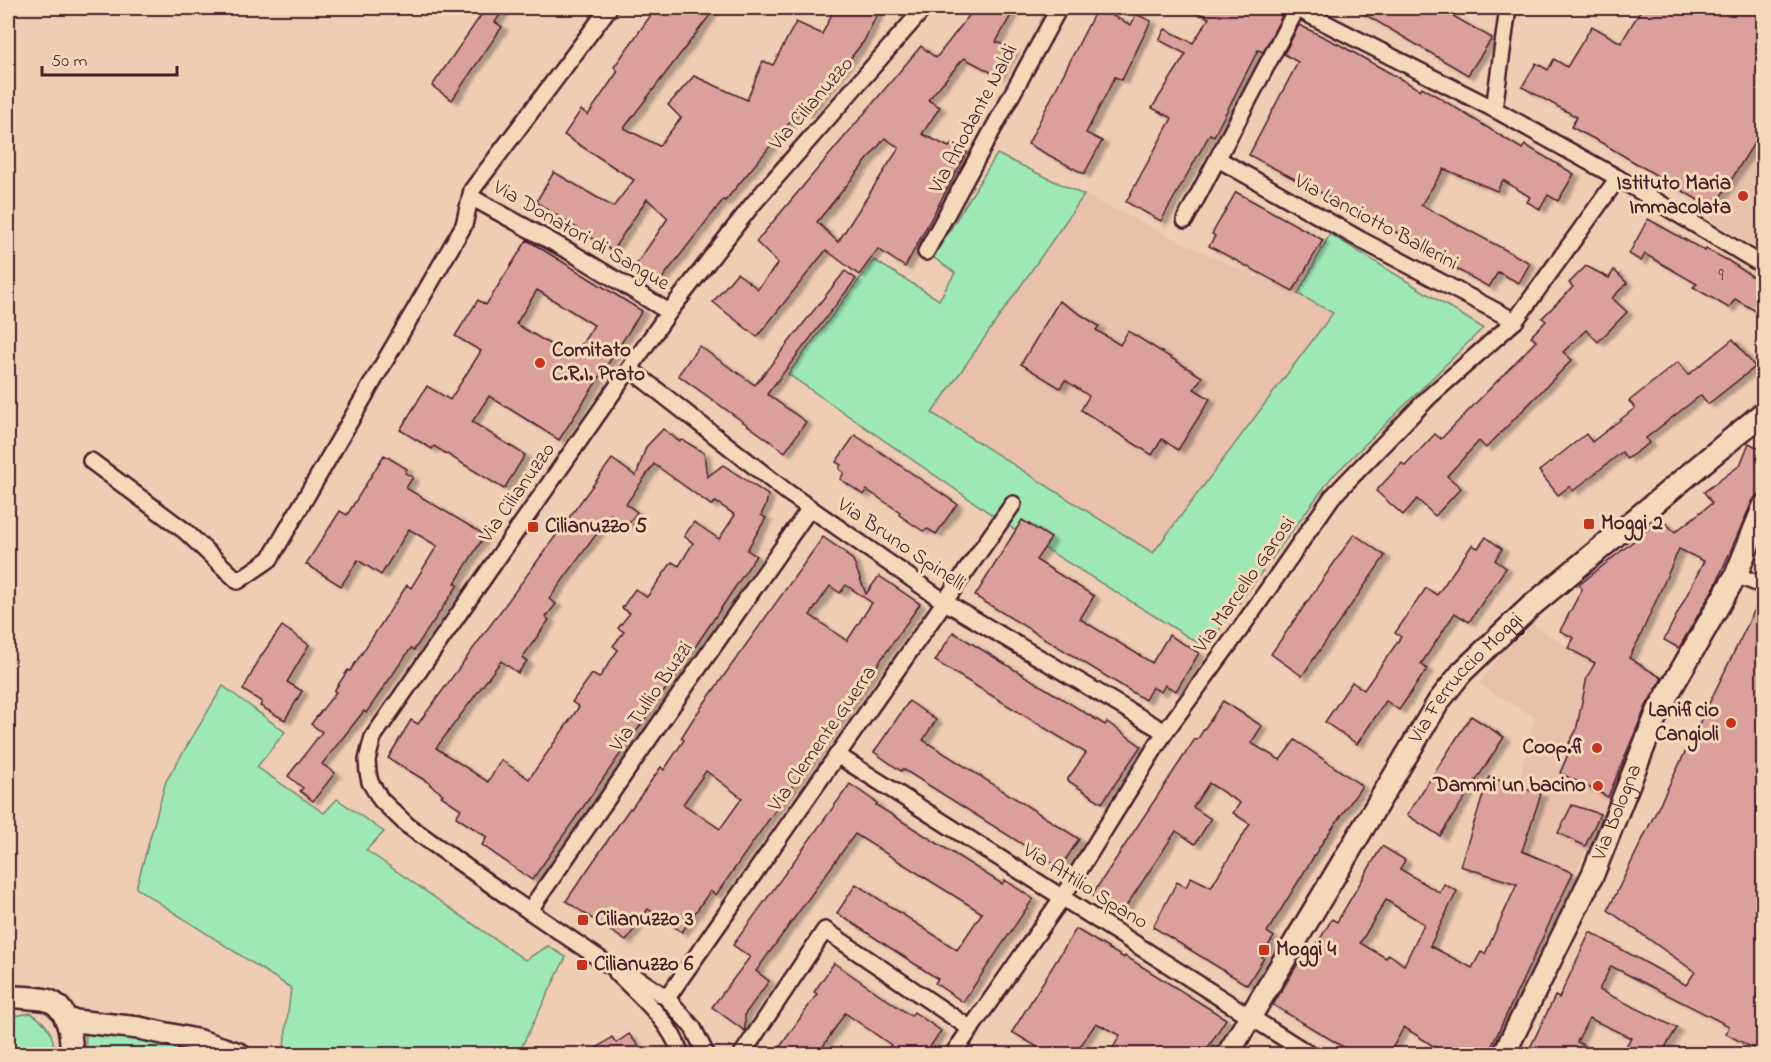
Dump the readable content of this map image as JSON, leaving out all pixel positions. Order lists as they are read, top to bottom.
{
  "streets": {
    "street": [
      "Via Cilianuzzo",
      "Via Ariodante Naldi",
      "Via Lanciotto Ballerini",
      "Via Donatori di Sangue",
      "Via Bruno Spinelli",
      "Via Marcello Garosi",
      "Via Ferruccio Moggi",
      "Via Tullio Buzzi",
      "Via Clemente Guerra",
      "Via Bologna",
      "Via Attilio Spano"
    ]
  },
  "crossings": [
    ["Via Cilianuzzo", "Via Donatori di Sangue"],
    ["Via Cilianuzzo", "Via Bruno Spinelli"],
    ["Via Cilianuzzo", "Via Tullio Buzzi"],
    ["Via Cilianuzzo", "Via Clemente Guerra"],
    ["Via Lanciotto Ballerini", "Via Marcello Garosi"],
    ["Via Bruno Spinelli", "Via Marcello Garosi"],
    ["Via Bruno Spinelli", "Via Tullio Buzzi"],
    ["Via Bruno Spinelli", "Via Clemente Guerra"],
    ["Via Marcello Garosi", "Via Attilio Spano"],
    ["Via Ferruccio Moggi", "Via Attilio Spano"],
    ["Via Clemente Guerra", "Via Attilio Spano"]
  ],
  "places": {
    "other": [
      "Istituto Maria Immacolata",
      "Comitato C.R.I. Prato",
      "Lanificio Cangioli",
      "Coop.fi",
      "Dammi un bacino"
    ],
    "transit": [
      "Moggi 2",
      "Cilianuzzo 5",
      "Cilianuzzo 3",
      "Moggi 4",
      "Cilianuzzo 6"
    ]
  },
  "house_numbers": ["9"],
  "scale_bar": "50 m"
}
